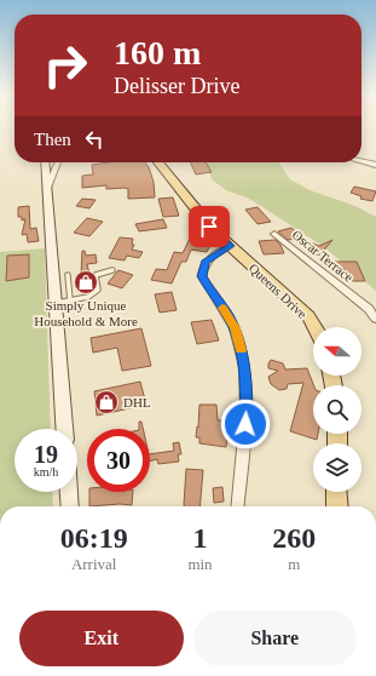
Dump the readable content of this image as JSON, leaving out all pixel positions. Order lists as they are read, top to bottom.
{
  "streets": {
    "main road": ["Queens Drive"],
    "street": ["Oscar Terrace"]
  },
  "places": {
    "shop": ["Simply Unique Household & More", "DHL"]
  },
  "north": "left",
  "page": {
    "turn": ["160 m", "Delisser Drive"],
    "then": "Then",
    "speed": "19 km/h",
    "limit": "30",
    "eta": [
      "06:19",
      "Arrival",
      "1",
      "min",
      "260",
      "m"
    ],
    "buttons": ["Exit", "Share"]
  }
}
